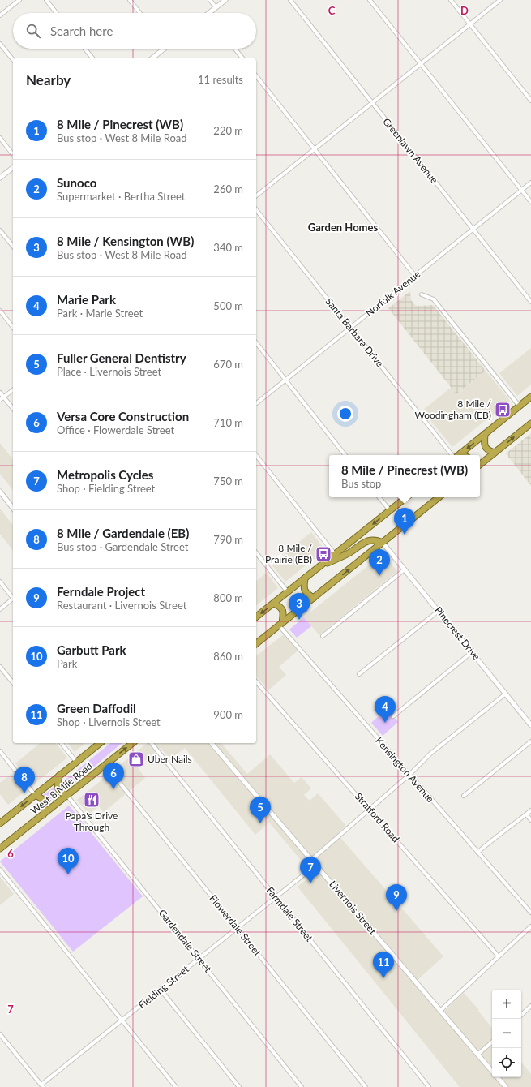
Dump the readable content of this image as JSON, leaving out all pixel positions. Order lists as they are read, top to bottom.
{
  "streets": {
    "highway": ["West 8 Mile Road"],
    "street": [
      "Greenlawn Avenue",
      "Norfolk Avenue",
      "Santa Barbara Drive",
      "Pinecrest Drive",
      "Kensington Avenue",
      "Stratford Road",
      "Livernois Street",
      "Farmdale Street",
      "Flowerdale Street",
      "Gardendale Street",
      "Fielding Street"
    ]
  },
  "crossings": [
    ["Greenlawn Avenue", "Norfolk Avenue"],
    ["Norfolk Avenue", "Santa Barbara Drive"],
    ["West 8 Mile Road", "Flowerdale Street"],
    ["West 8 Mile Road", "Gardendale Street"],
    ["Livernois Street", "Fielding Street"],
    ["Farmdale Street", "Fielding Street"],
    ["Flowerdale Street", "Fielding Street"],
    ["Gardendale Street", "Fielding Street"]
  ],
  "districts": ["Garden Homes"],
  "places": {
    "bus stop": ["8 Mile / Woodingham (EB)", "8 Mile / Prairie (EB)"],
    "shop": ["Uber Nails"],
    "restaurant": ["Papa's Drive Through"]
  },
  "page": {
    "search": "Search here",
    "heading": ["Nearby", "11 results"],
    "list": [
      {
        "mark": "1",
        "name": "8 Mile / Pinecrest (WB)",
        "note": "Bus stop · West 8 Mile Road",
        "value": "220 m"
      },
      {
        "mark": "2",
        "name": "Sunoco",
        "note": "Supermarket · Bertha Street",
        "value": "260 m"
      },
      {
        "mark": "3",
        "name": "8 Mile / Kensington (WB)",
        "note": "Bus stop · West 8 Mile Road",
        "value": "340 m"
      },
      {
        "mark": "4",
        "name": "Marie Park",
        "note": "Park · Marie Street",
        "value": "500 m"
      },
      {
        "mark": "5",
        "name": "Fuller General Dentistry",
        "note": "Place · Livernois Street",
        "value": "670 m"
      },
      {
        "mark": "6",
        "name": "Versa Core Construction",
        "note": "Office · Flowerdale Street",
        "value": "710 m"
      },
      {
        "mark": "7",
        "name": "Metropolis Cycles",
        "note": "Shop · Fielding Street",
        "value": "750 m"
      },
      {
        "mark": "8",
        "name": "8 Mile / Gardendale (EB)",
        "note": "Bus stop · Gardendale Street",
        "value": "790 m"
      },
      {
        "mark": "9",
        "name": "Ferndale Project",
        "note": "Restaurant · Livernois Street",
        "value": "800 m"
      },
      {
        "mark": "10",
        "name": "Garbutt Park",
        "note": "Park",
        "value": "860 m"
      },
      {
        "mark": "11",
        "name": "Green Daffodil",
        "note": "Shop · Livernois Street",
        "value": "900 m"
      }
    ],
    "popup": ["8 Mile / Pinecrest (WB)", "Bus stop"],
    "pins": [
      "1",
      "2",
      "3",
      "4",
      "6",
      "8",
      "5",
      "10",
      "7",
      "9",
      "11"
    ],
    "map_buttons": ["+", "−"]
  },
  "grid": {
    "columns": ["C", "D"],
    "rows": ["6", "7"]
  }
}
